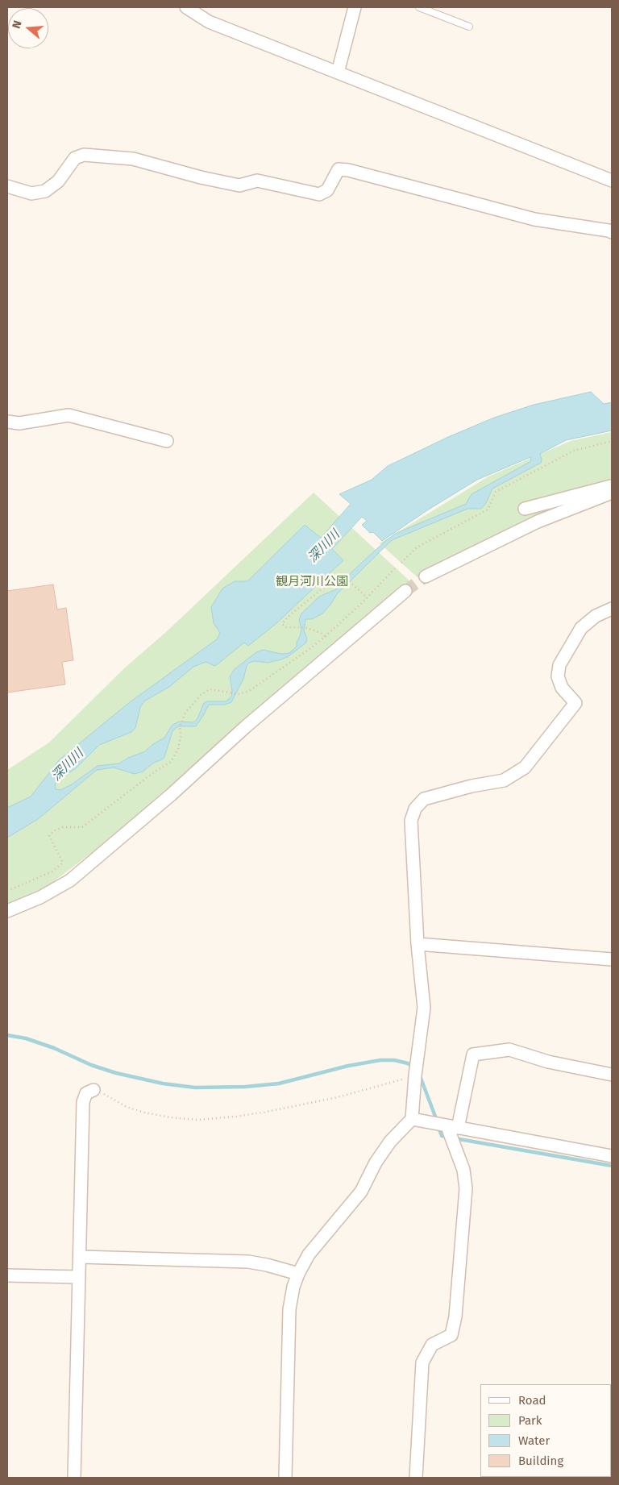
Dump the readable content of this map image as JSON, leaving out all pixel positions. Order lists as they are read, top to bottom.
{
  "water": ["深川川"],
  "parks": ["観月河川公園"],
  "legend": [
    "Road",
    "Park",
    "Water",
    "Building"
  ],
  "north": "left"
}
